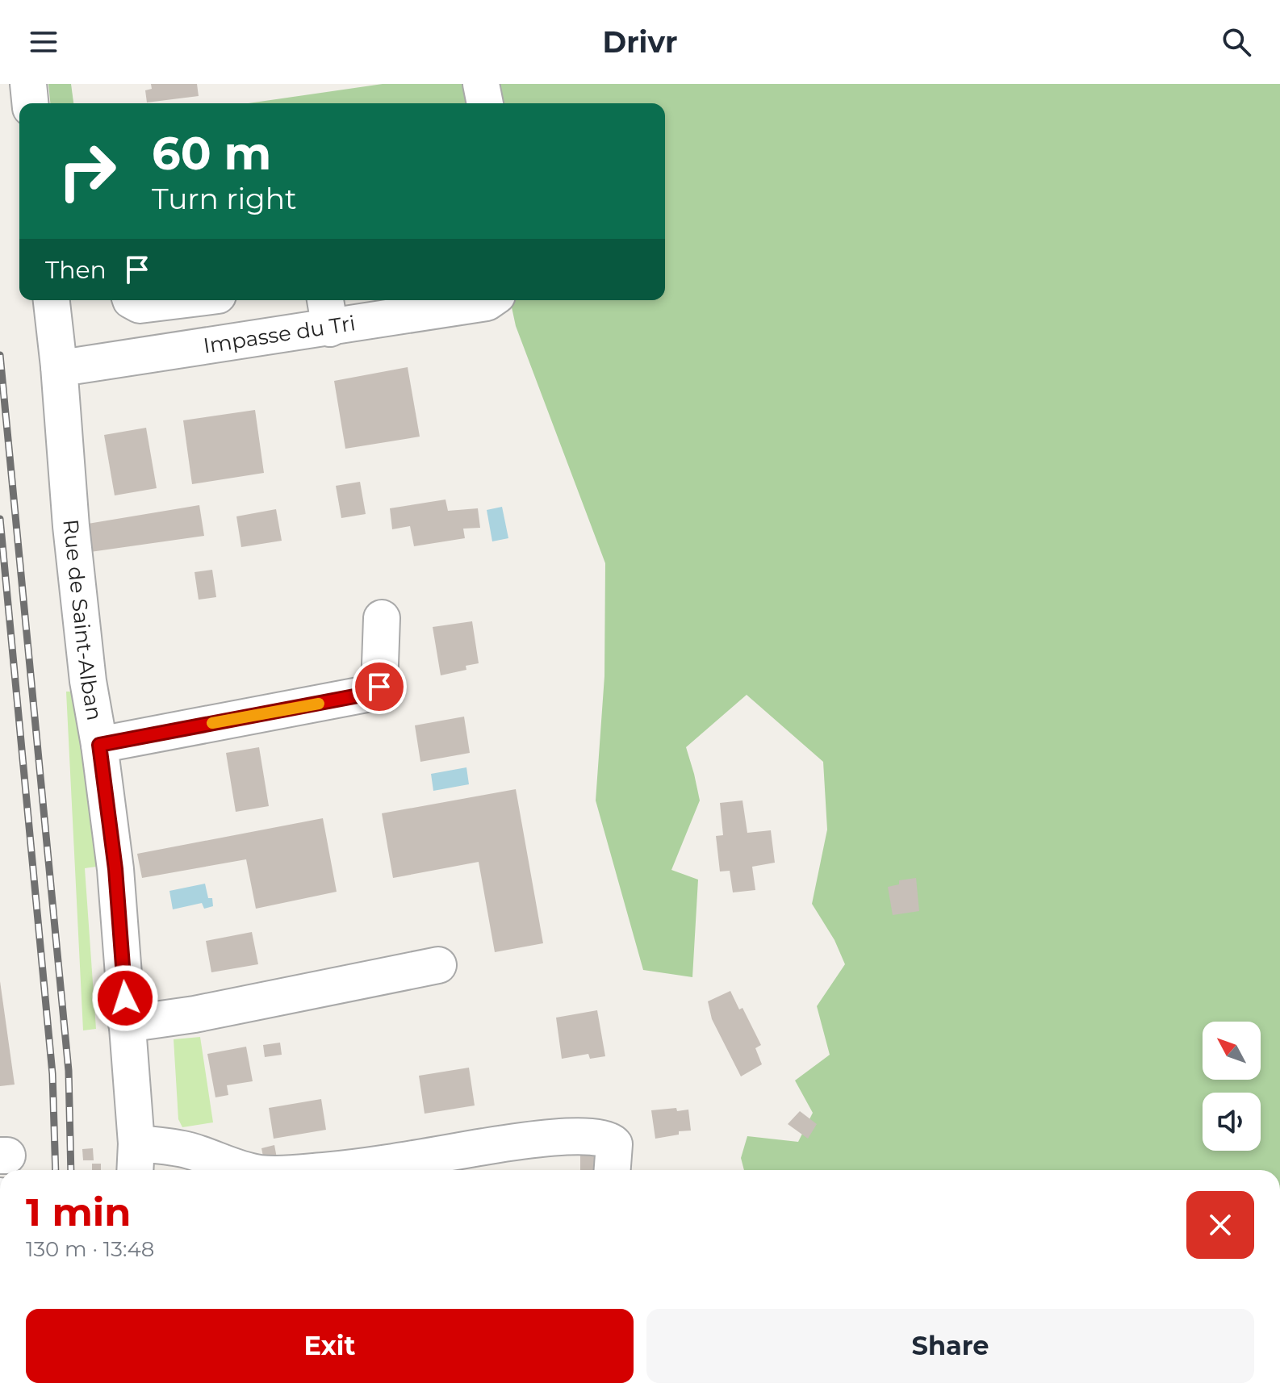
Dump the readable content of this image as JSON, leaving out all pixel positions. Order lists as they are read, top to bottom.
{
  "streets": {
    "street": ["Impasse du Tri", "Rue de Saint-Alban"]
  },
  "crossings": [
    ["Impasse du Tri", "Rue de Saint-Alban"]
  ],
  "north": "top left",
  "page": {
    "header": "Drivr",
    "turn": ["60 m", "Turn right"],
    "then": "Then",
    "heading": ["1 min", "130 m · 13:48"],
    "buttons": ["Exit", "Share"]
  }
}
